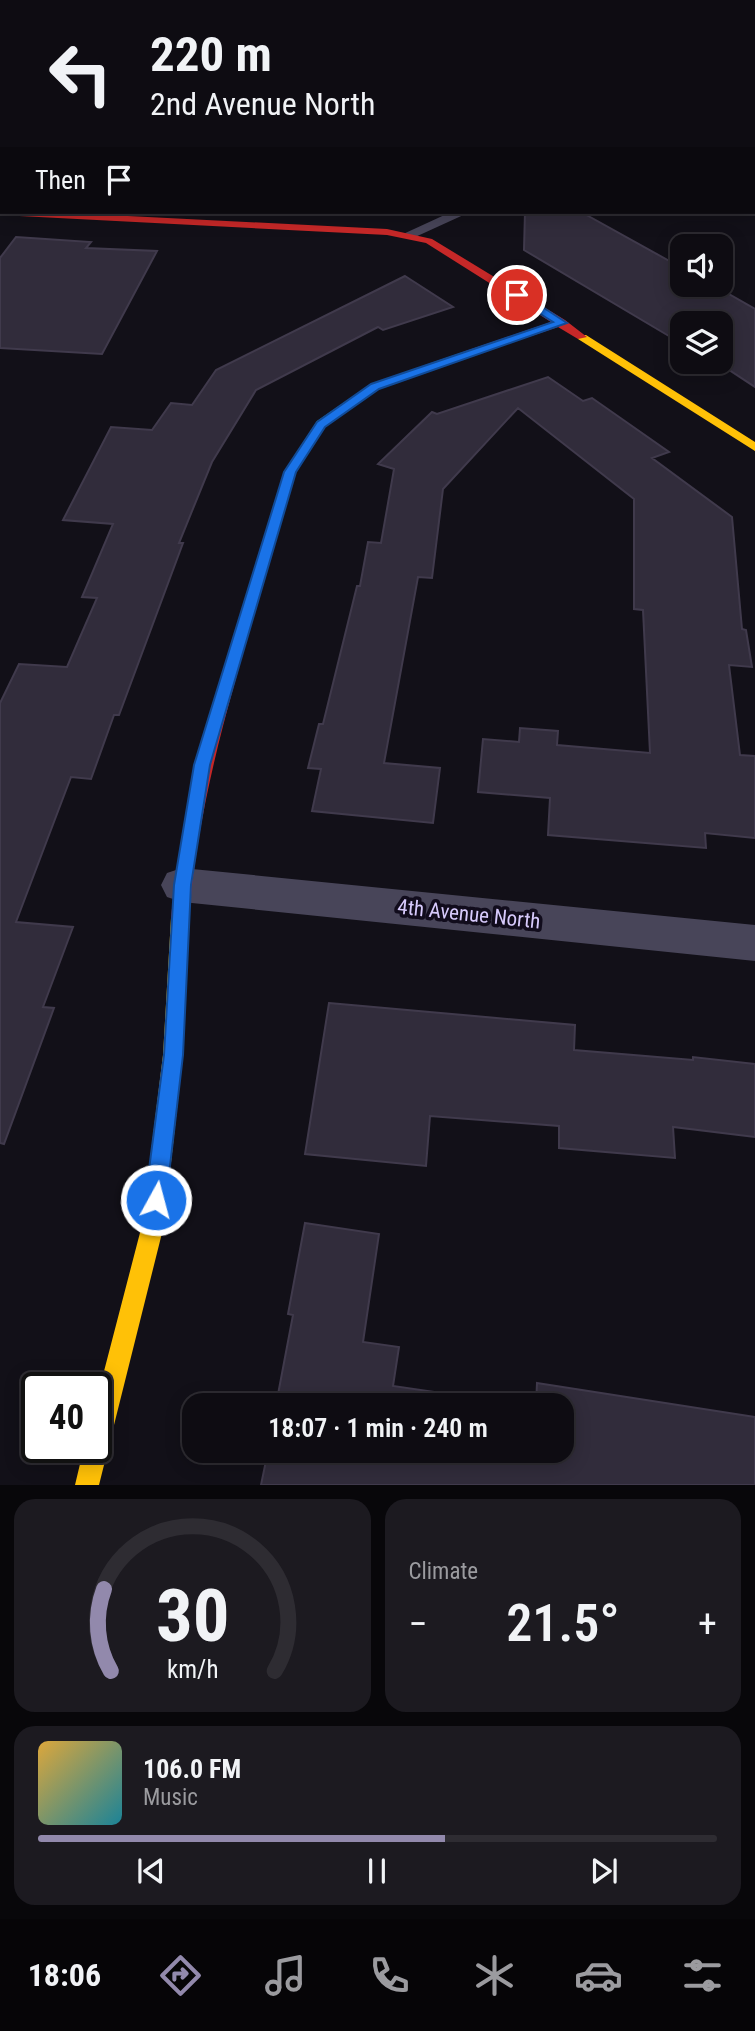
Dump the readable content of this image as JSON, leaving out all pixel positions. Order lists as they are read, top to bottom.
{
  "streets": {
    "street": ["4th Avenue North"]
  },
  "page": {
    "turn": ["220 m", "2nd Avenue North"],
    "then": "Then",
    "limit": "40",
    "trip": "18:07 · 1 min · 240 m",
    "tile": "Climate",
    "heat": ["−", "21.5°", "+"],
    "song": ["106.0 FM", "Music"],
    "tabs": "18:06",
    "gauge": ["30", "km/h"]
  }
}
